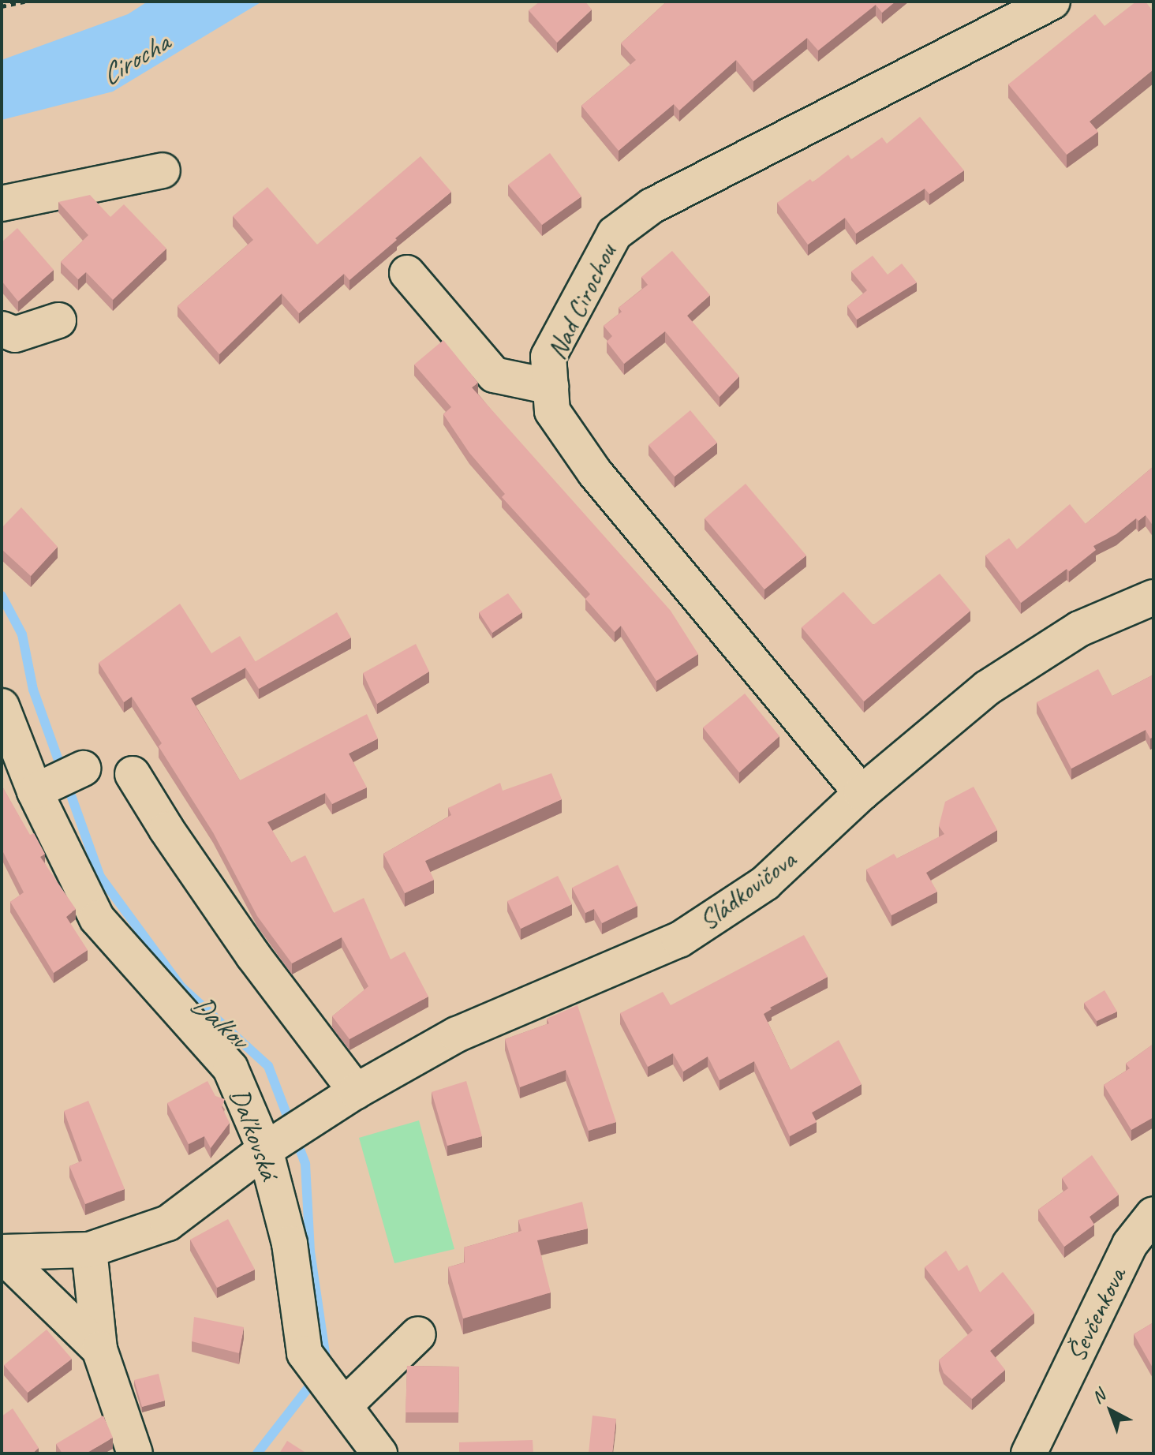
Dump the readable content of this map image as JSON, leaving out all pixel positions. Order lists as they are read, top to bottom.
{
  "streets": {
    "street": [
      "Nad Cirochou",
      "Sládkovičova",
      "Daľkovská",
      "Ševčenkova"
    ]
  },
  "crossings": [
    ["Nad Cirochou", "Sládkovičova"],
    ["Sládkovičova", "Daľkovská"]
  ],
  "water": ["Cirocha", "Dalkov"],
  "north": "top left"
}
